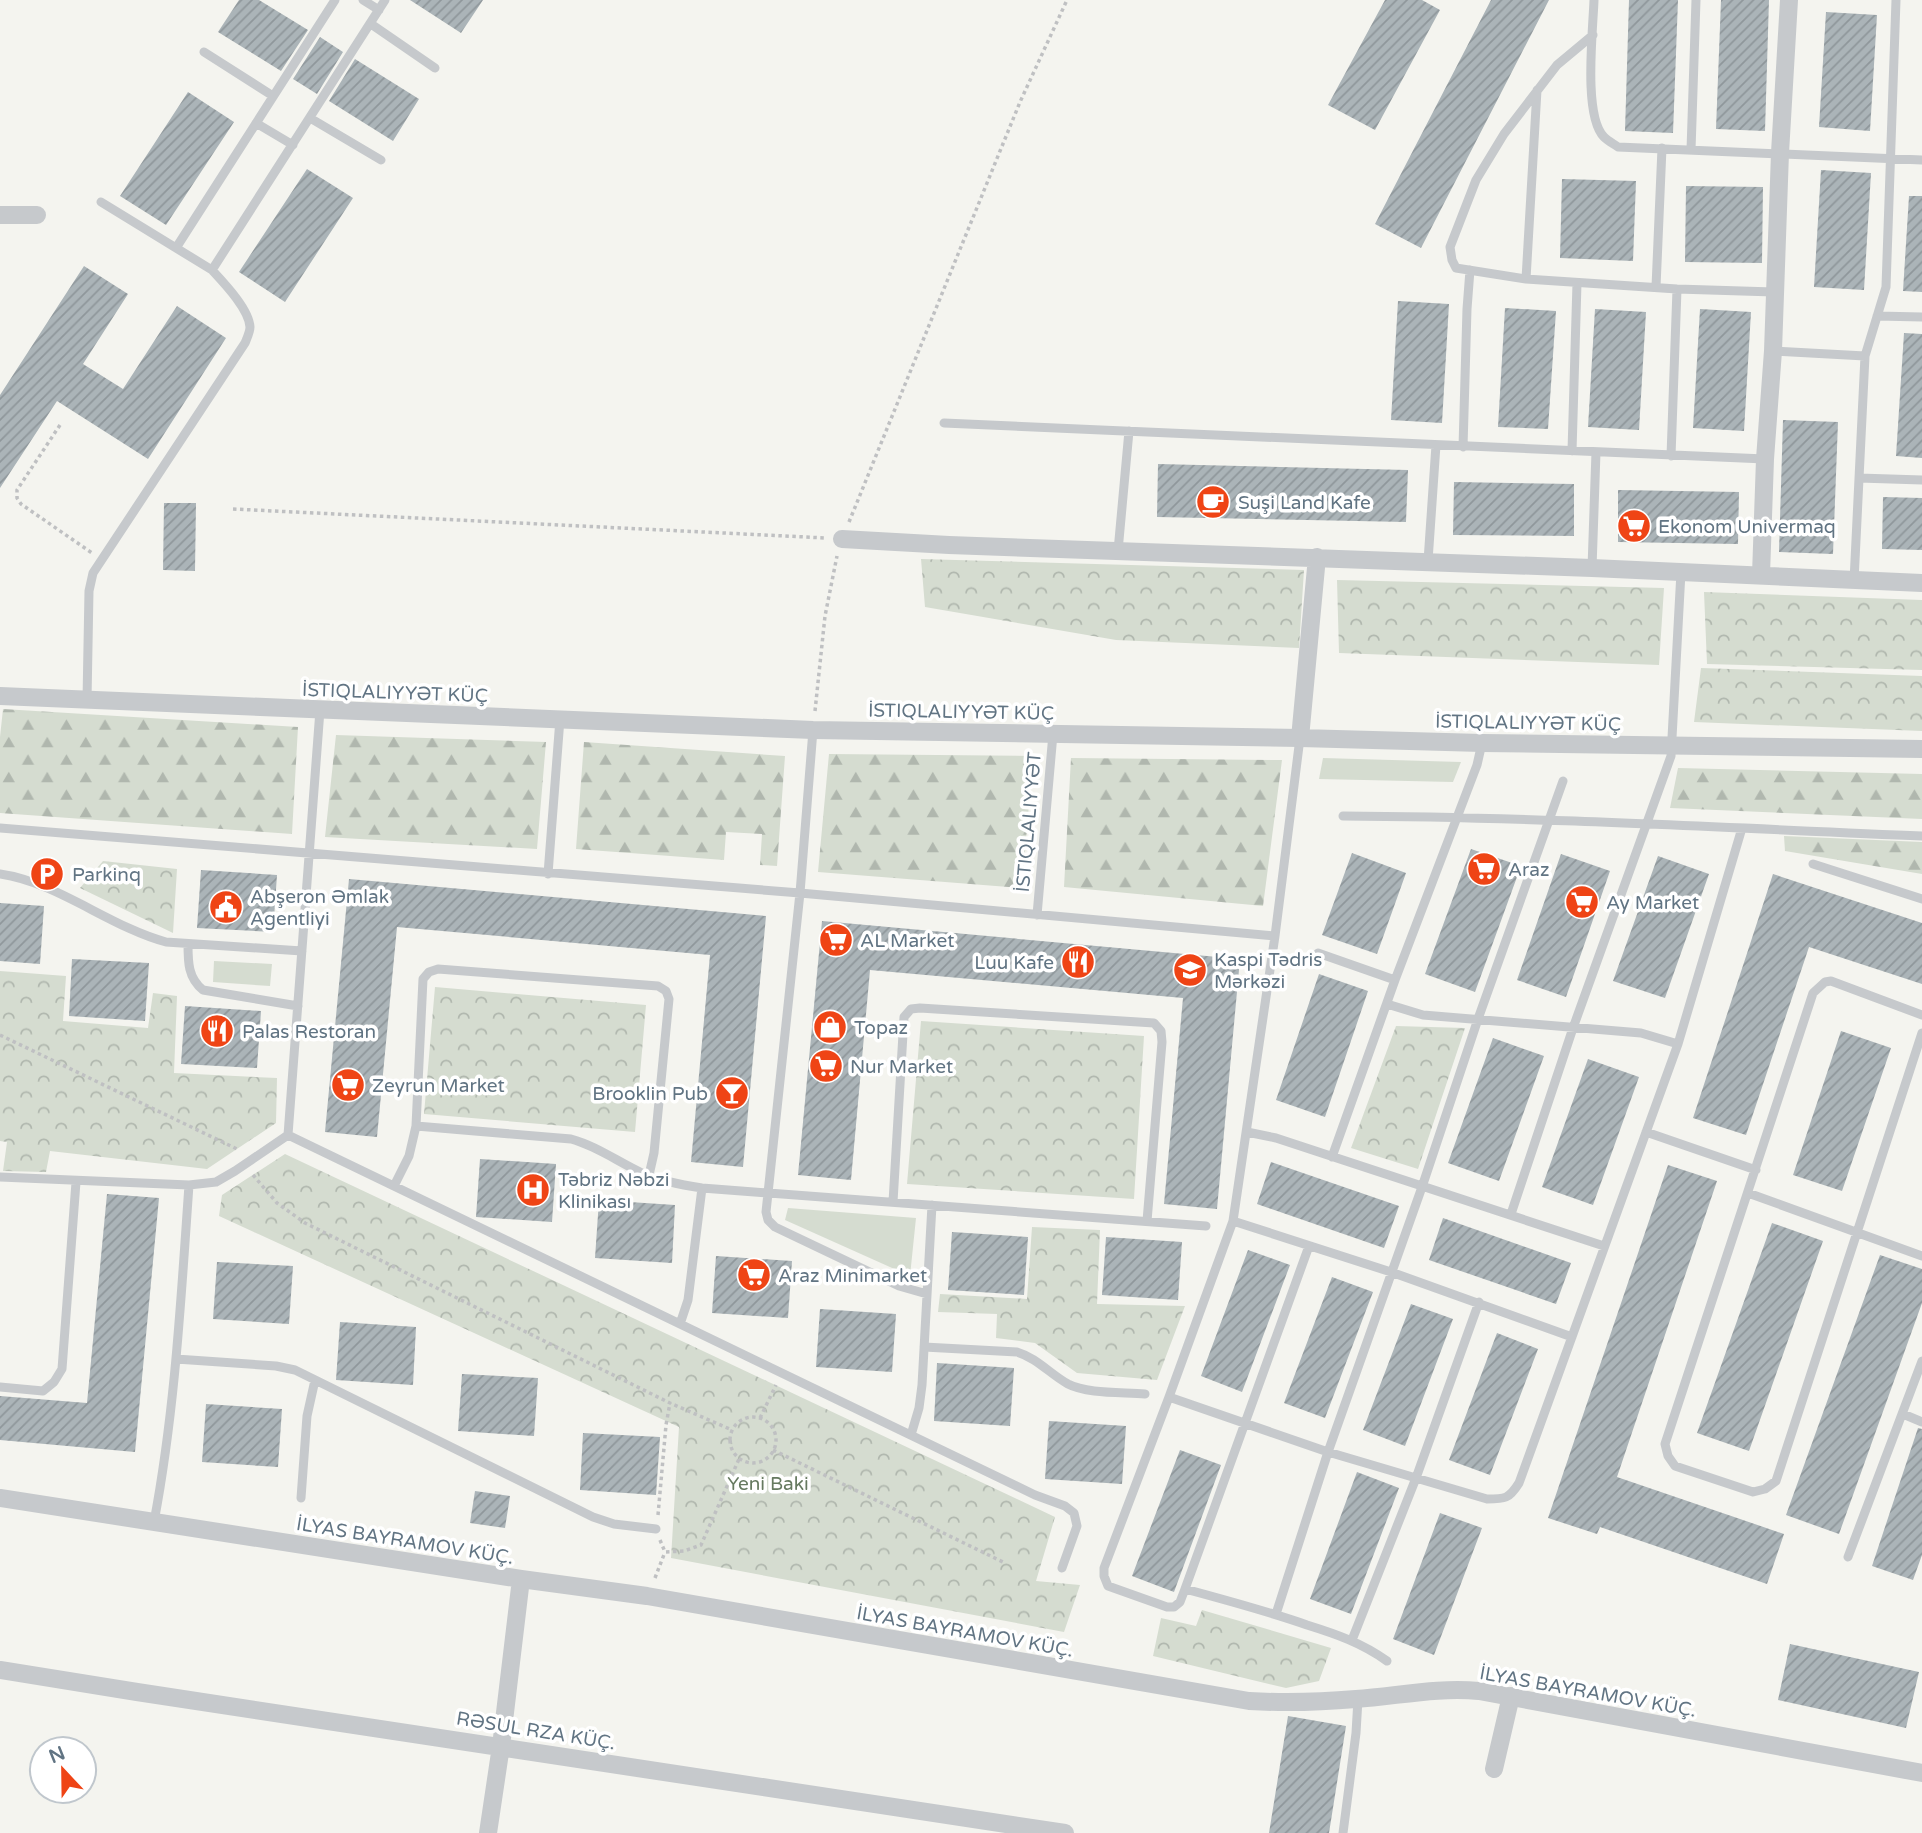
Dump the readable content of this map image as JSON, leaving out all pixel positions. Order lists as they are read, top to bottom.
{
  "streets": {
    "street": ["İSTIQLALIYYƏT KÜÇ", "İLYAS BAYRAMOV KÜÇ.", "RƏSUL RZA KÜÇ."],
    "lane": ["İSTIQLALIYYƏT"]
  },
  "crossings": [
    ["İSTIQLALIYYƏT KÜÇ", "İSTIQLALIYYƏT"]
  ],
  "parks": ["Yeni Baki"],
  "places": {
    "cafe": ["Suşi Land Kafe"],
    "supermarket": [
      "Ekonom Univermaq",
      "Araz",
      "Ay Market",
      "AL Market",
      "Nur Market",
      "Zeyrun Market",
      "Araz Minimarket"
    ],
    "parking": ["Parkinq"],
    "public building": ["Abşeron Əmlak Agentliyi"],
    "restaurant": ["Luu Kafe", "Palas Restoran"],
    "school or university": ["Kaspi Tədris Mərkəzi"],
    "shop": ["Topaz"],
    "bar": ["Brooklin Pub"],
    "hospital": ["Təbriz Nəbzi Klinikası"]
  },
  "north": "top"
}
